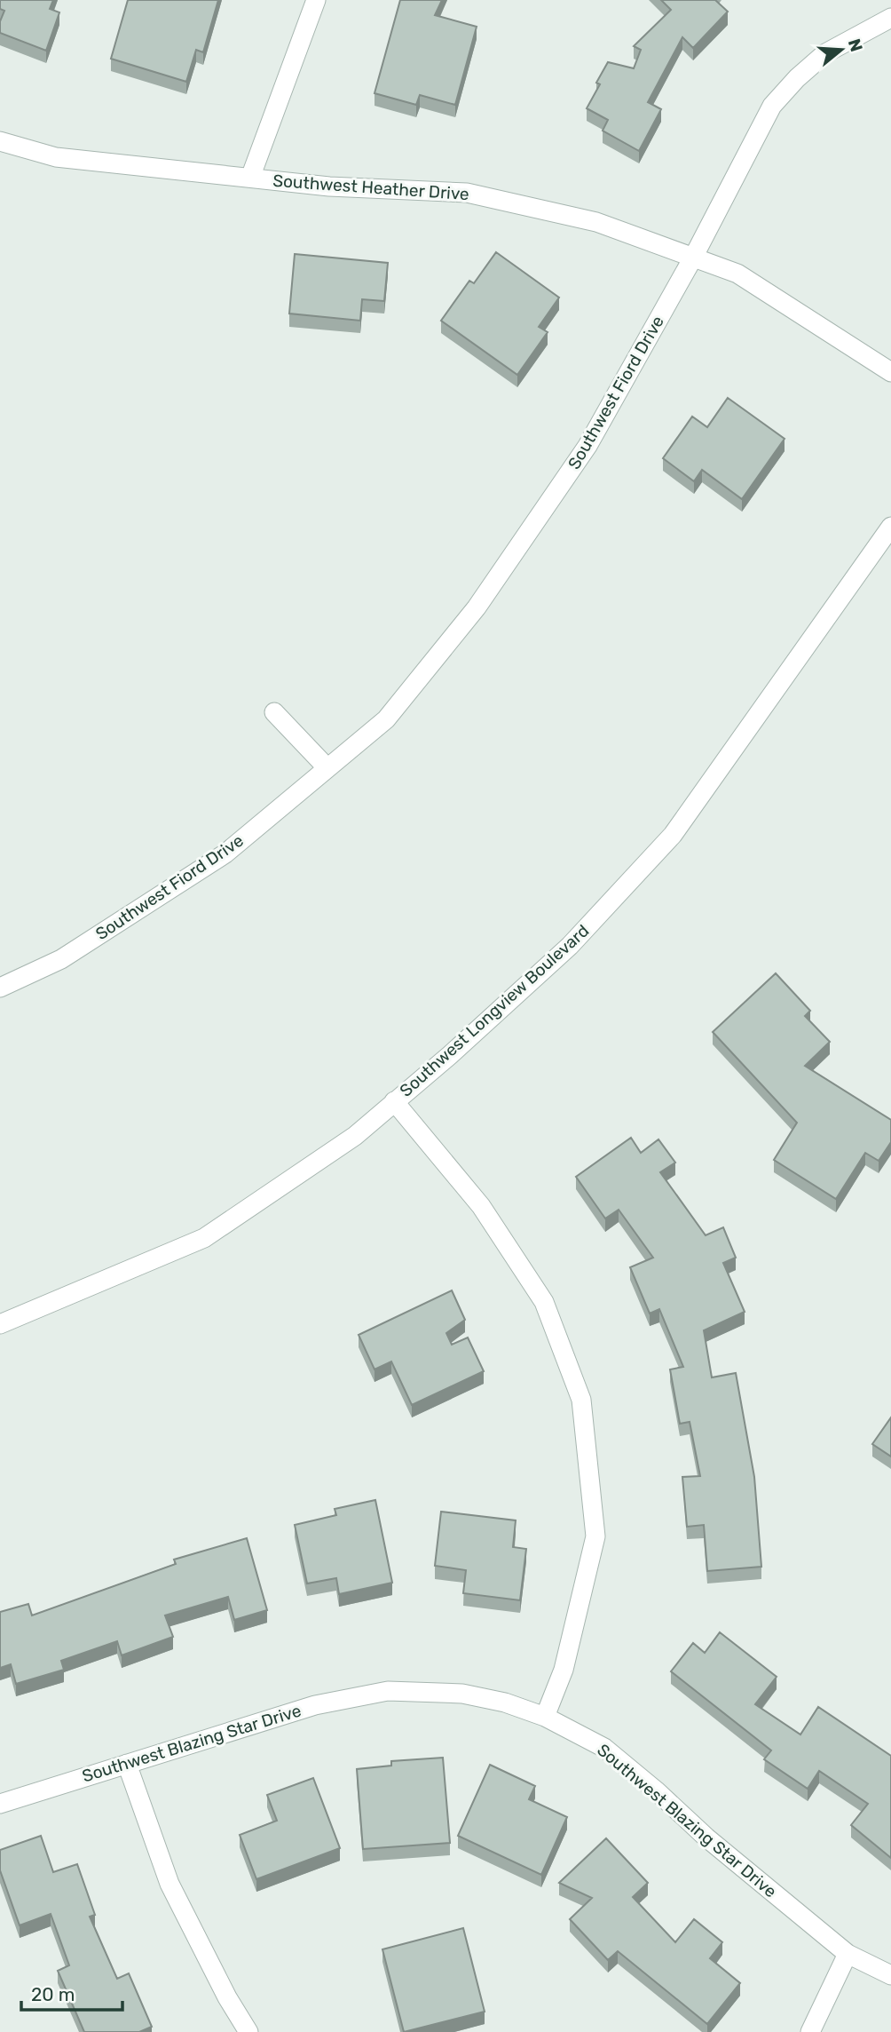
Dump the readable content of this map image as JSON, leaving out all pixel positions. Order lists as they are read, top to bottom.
{
  "streets": {
    "street": [
      "Southwest Heather Drive",
      "Southwest Fiord Drive",
      "Southwest Longview Boulevard",
      "Southwest Blazing Star Drive"
    ]
  },
  "crossings": [
    ["Southwest Heather Drive", "Southwest Fiord Drive"]
  ],
  "scale_bar": "20 m",
  "north": "right"
}
